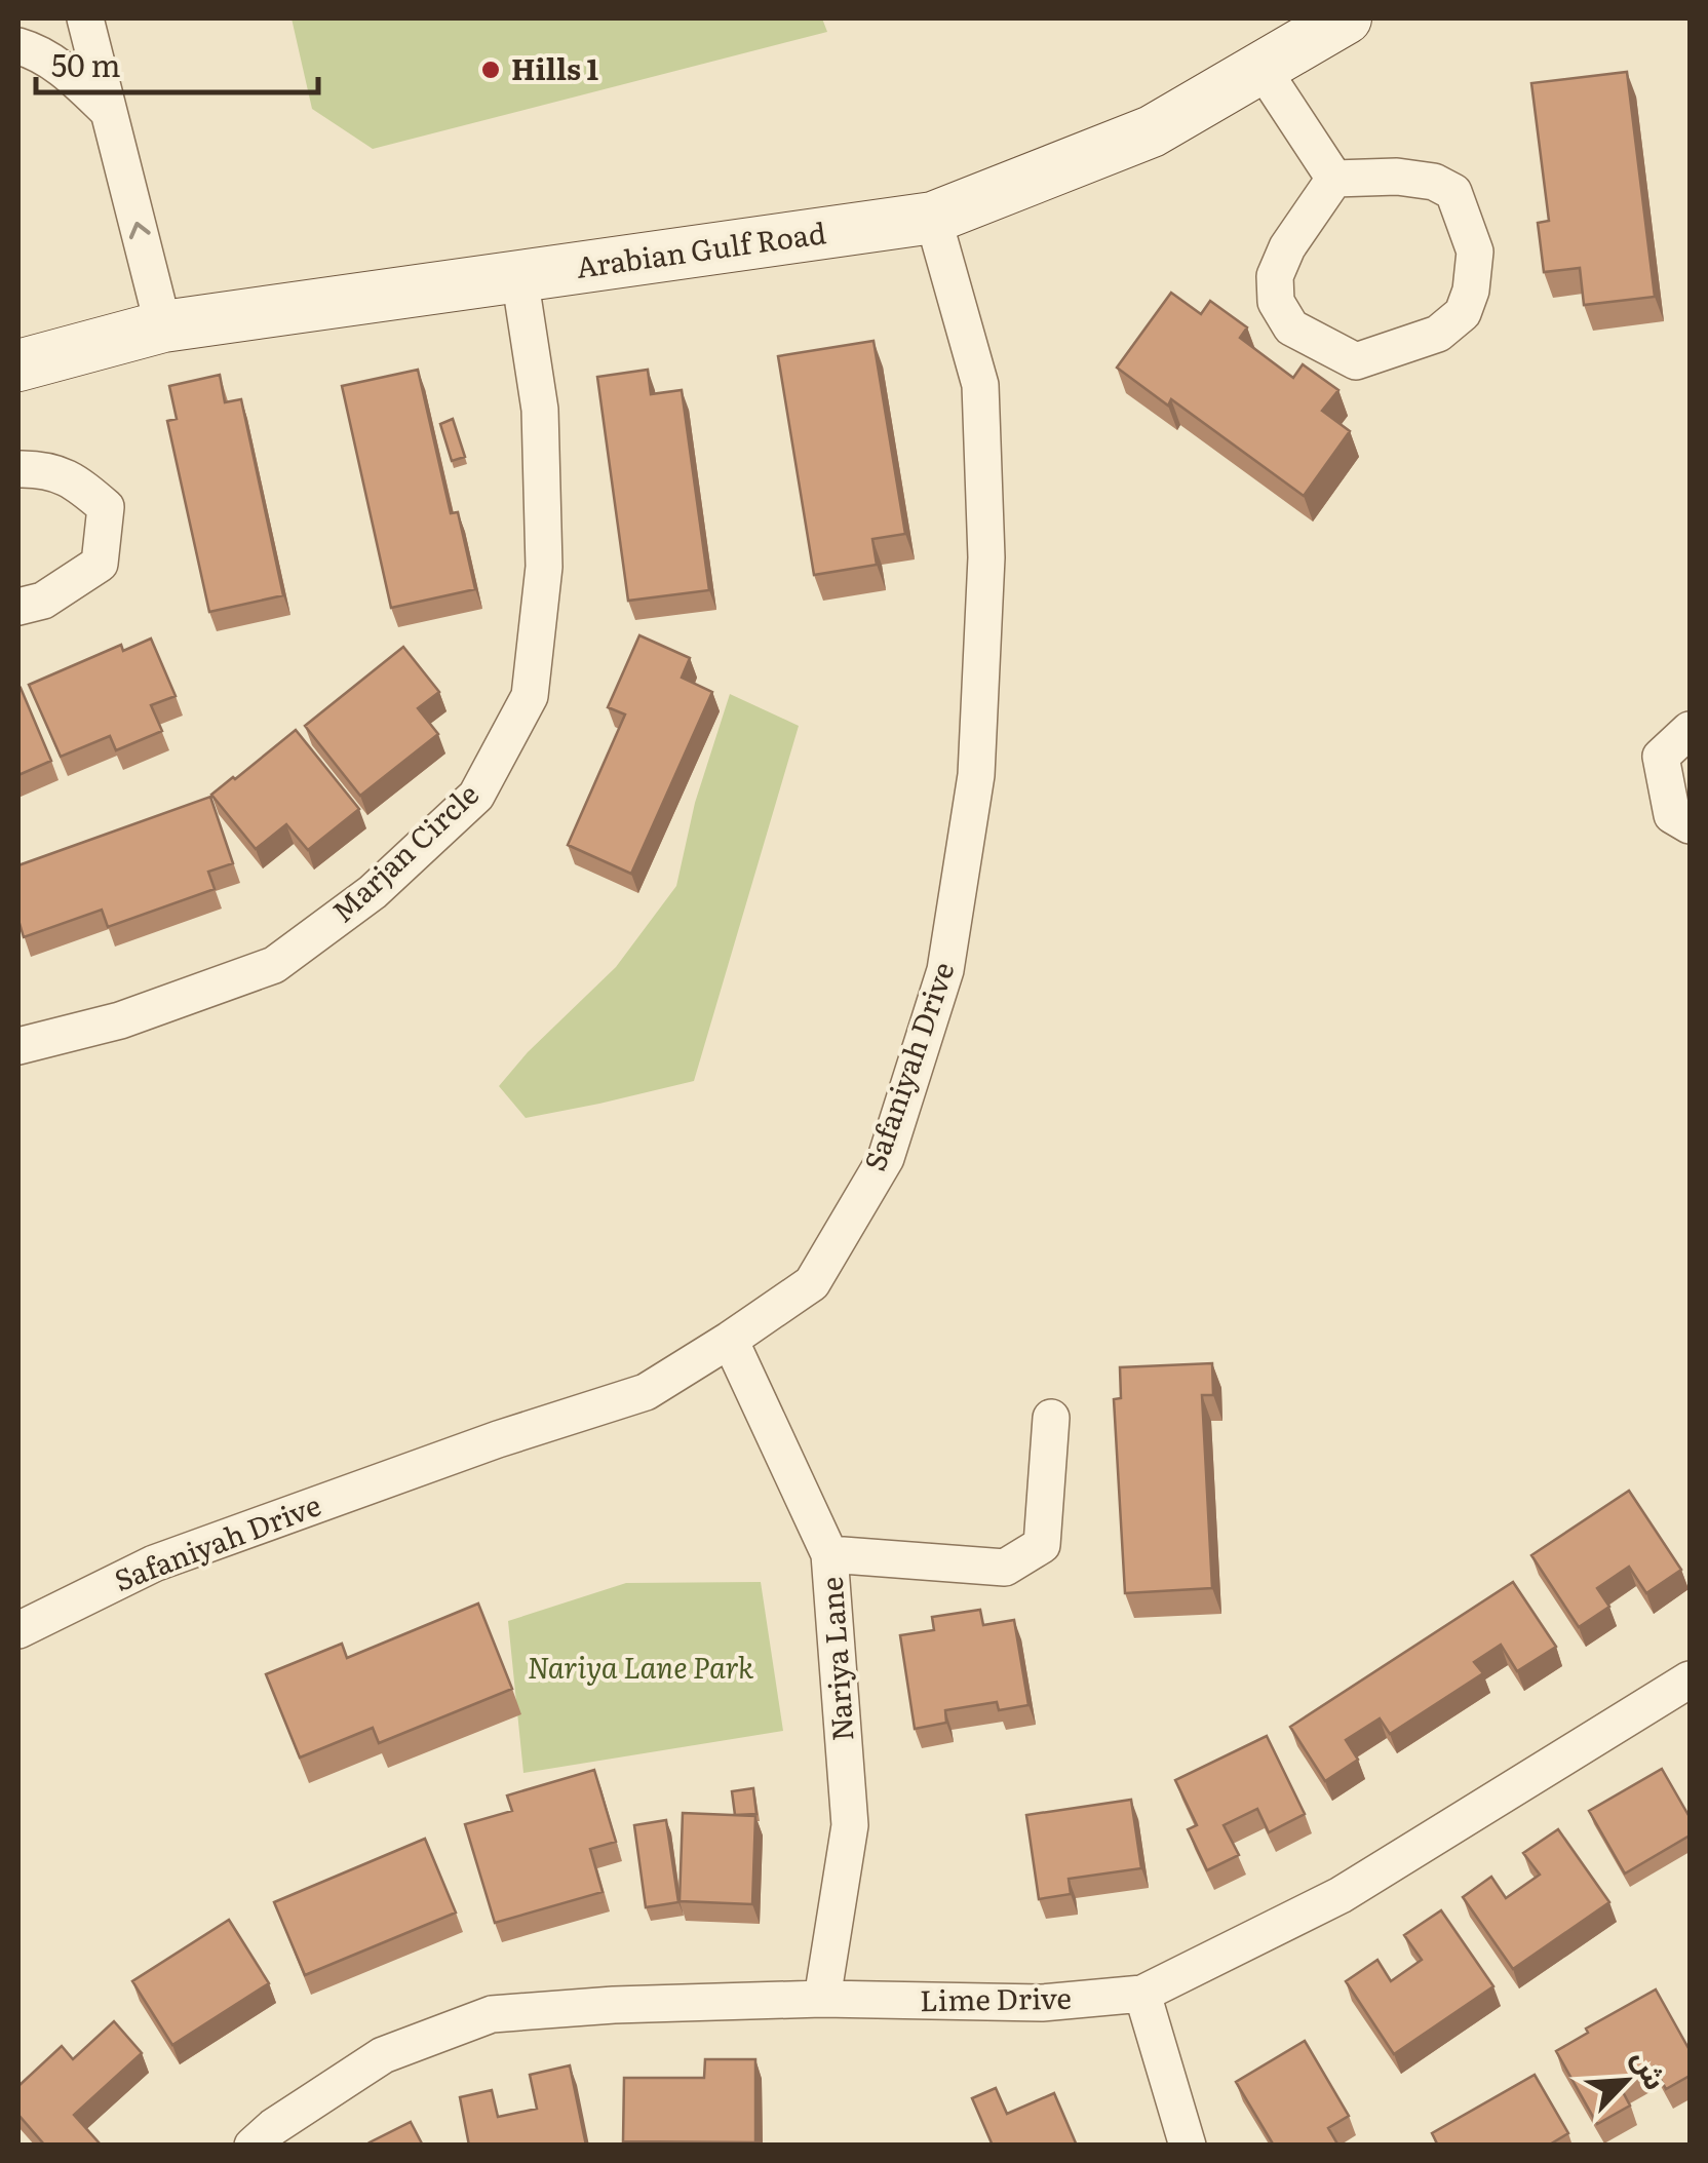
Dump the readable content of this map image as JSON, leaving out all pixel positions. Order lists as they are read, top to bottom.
{
  "streets": {
    "main road": ["Arabian Gulf Road"],
    "street": [
      "Marjan Circle",
      "Safaniyah Drive",
      "Nariya Lane",
      "Lime Drive"
    ]
  },
  "crossings": [
    ["Arabian Gulf Road", "Marjan Circle"],
    ["Arabian Gulf Road", "Safaniyah Drive"],
    ["Safaniyah Drive", "Nariya Lane"],
    ["Nariya Lane", "Lime Drive"]
  ],
  "parks": ["Nariya Lane Park"],
  "places": ["Hills 1"],
  "scale_bar": "50 m",
  "north": "top right"
}
